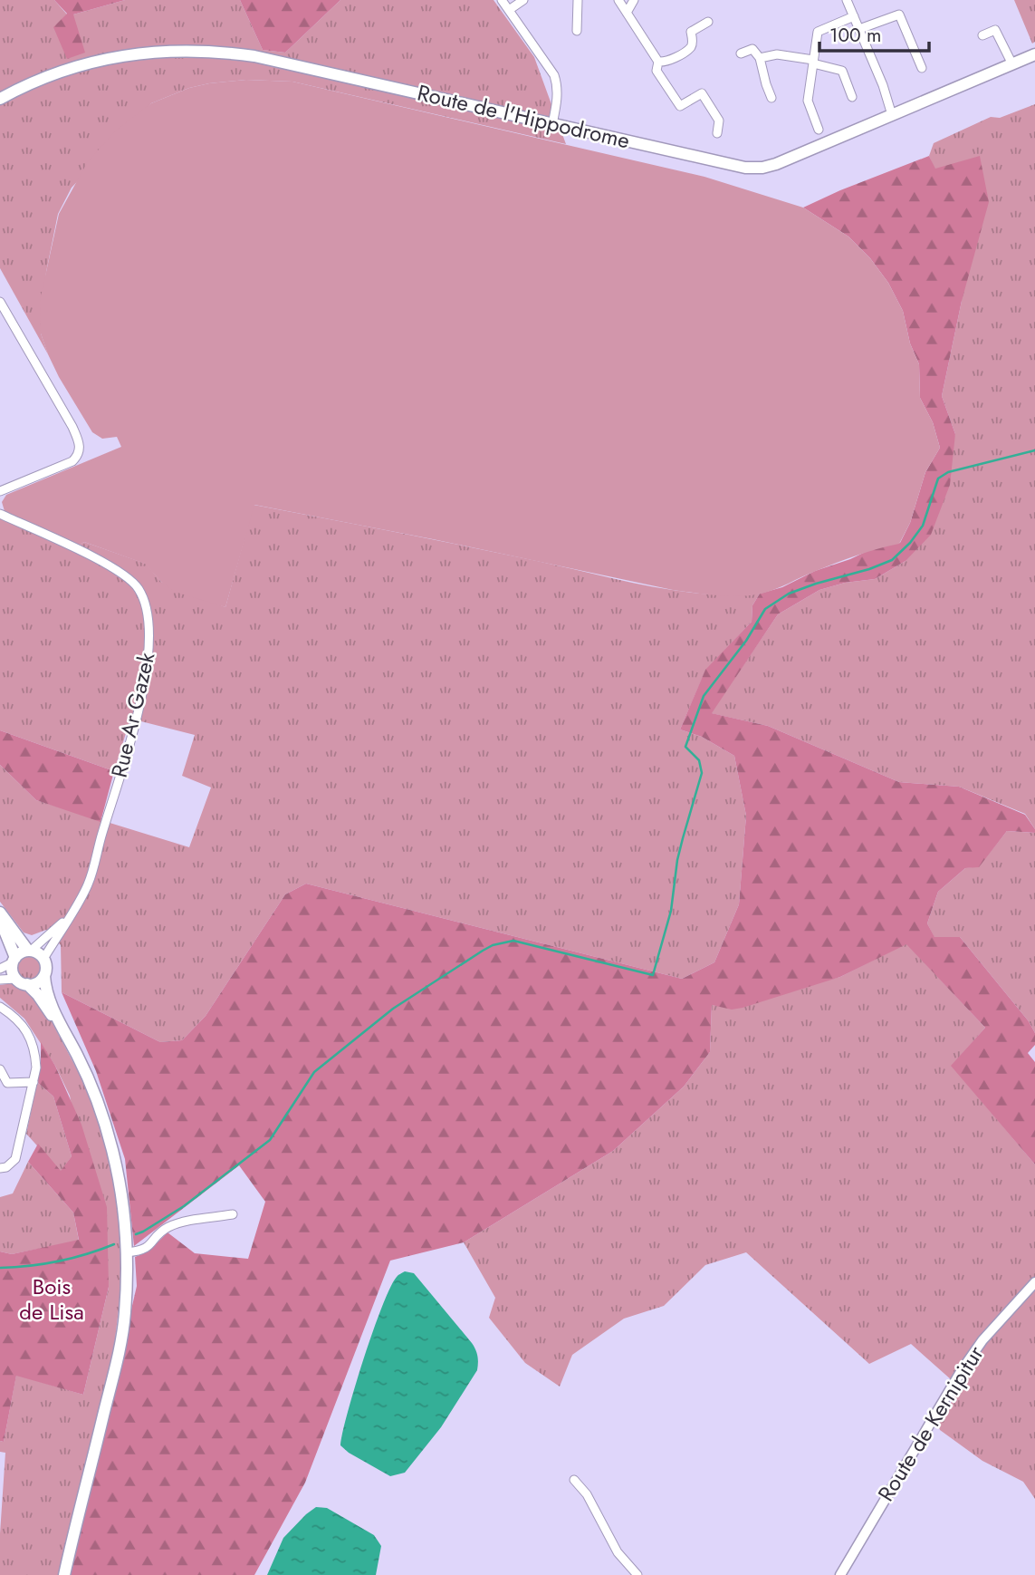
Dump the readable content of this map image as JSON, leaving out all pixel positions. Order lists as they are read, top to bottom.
{
  "streets": {
    "main road": ["Route de l'Hippodrome"],
    "street": ["Rue Ar Gazek", "Route de Kernipitur"]
  },
  "parks": ["Bois de Lisa"],
  "scale_bar": "100 m"
}
